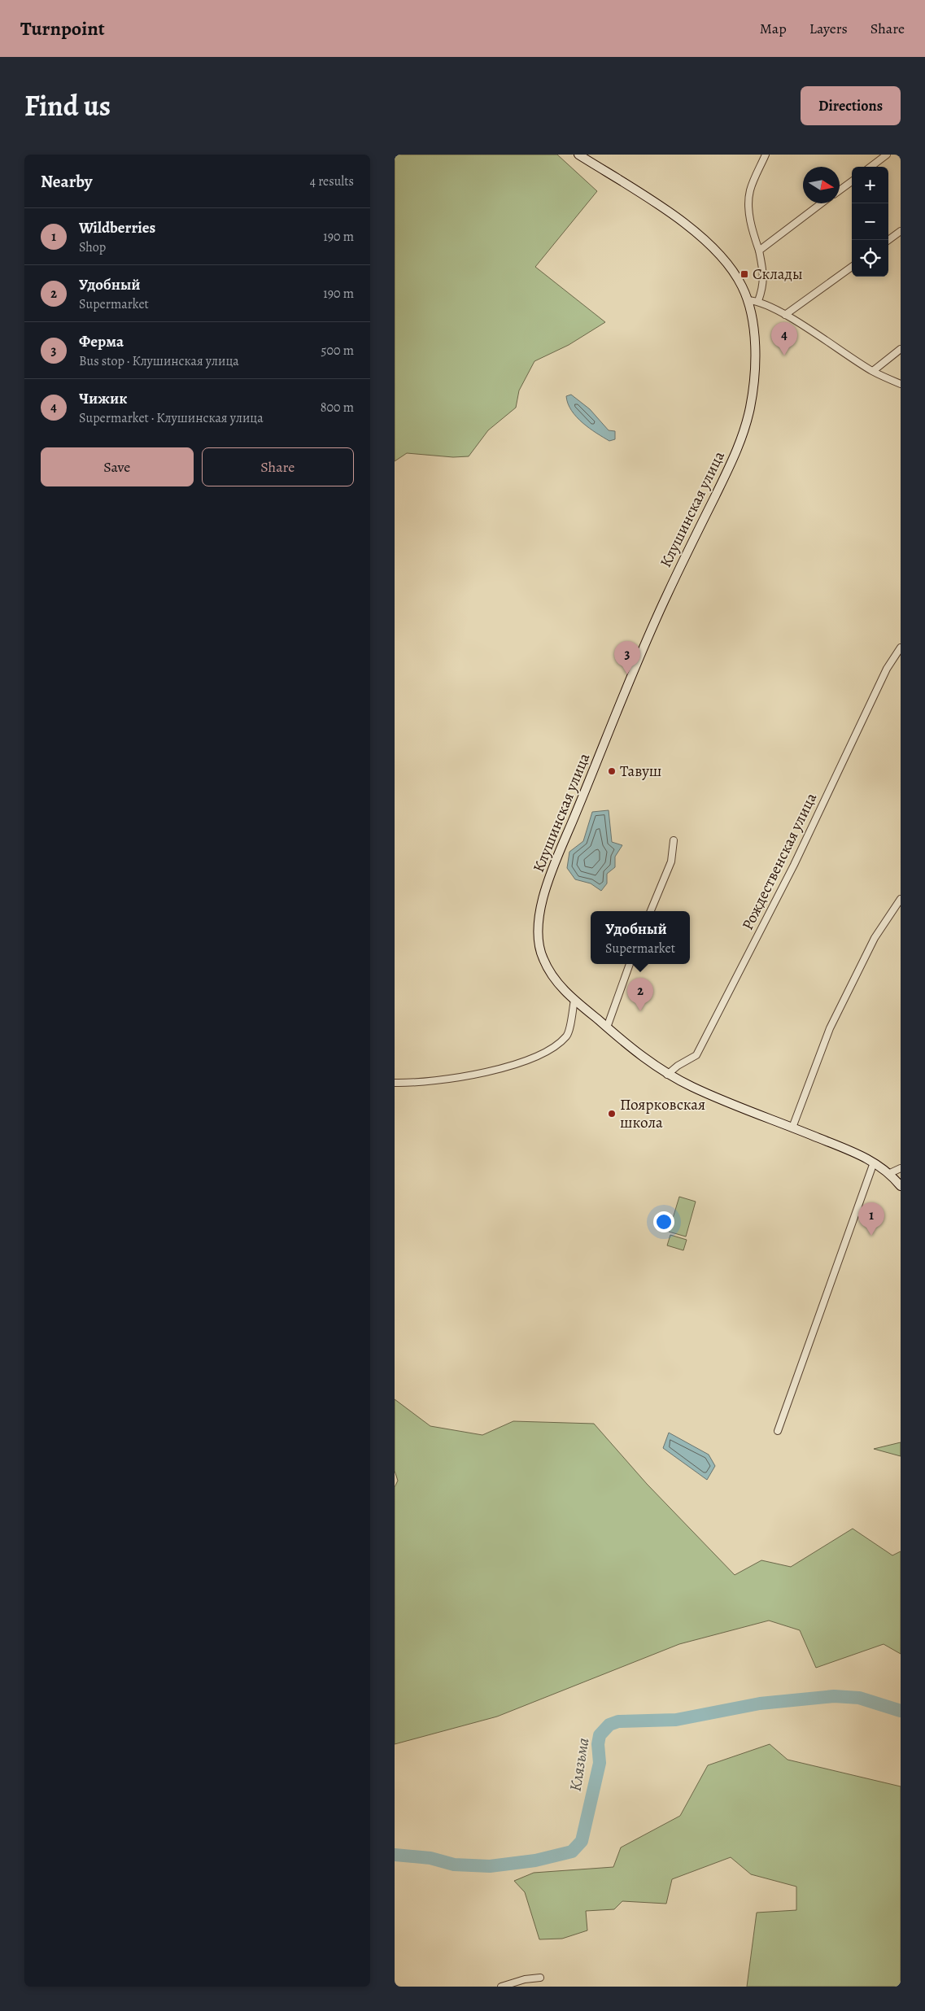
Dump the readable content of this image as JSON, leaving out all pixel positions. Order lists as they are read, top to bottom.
{
  "streets": {
    "main road": ["Клушинская улица"],
    "street": ["Рождественская улица"]
  },
  "crossings": [
    ["Клушинская улица", "Рождественская улица"]
  ],
  "water": ["Клязьма"],
  "places": {
    "transit": ["Склады"],
    "other": ["Тавуш", "Поярковская школа"]
  },
  "north": "right",
  "page": {
    "header": "Turnpoint",
    "nav": ["Map", "Layers", "Share"],
    "title": "Find us",
    "buttons": [
      "Directions",
      ["Save", "Share"]
    ],
    "heading": ["Nearby", "4 results"],
    "map_buttons": ["+", "−"],
    "list": [
      {
        "mark": "1",
        "name": "Wildberries",
        "note": "Shop",
        "value": "190 m"
      },
      {
        "mark": "2",
        "name": "Удобный",
        "note": "Supermarket",
        "value": "190 m"
      },
      {
        "mark": "3",
        "name": "Ферма",
        "note": "Bus stop · Клушинская улица",
        "value": "500 m"
      },
      {
        "mark": "4",
        "name": "Чижик",
        "note": "Supermarket · Клушинская улица",
        "value": "800 m"
      }
    ],
    "pins": [
      "4",
      "3",
      "2",
      "1"
    ],
    "popup": ["Удобный", "Supermarket"]
  }
}
